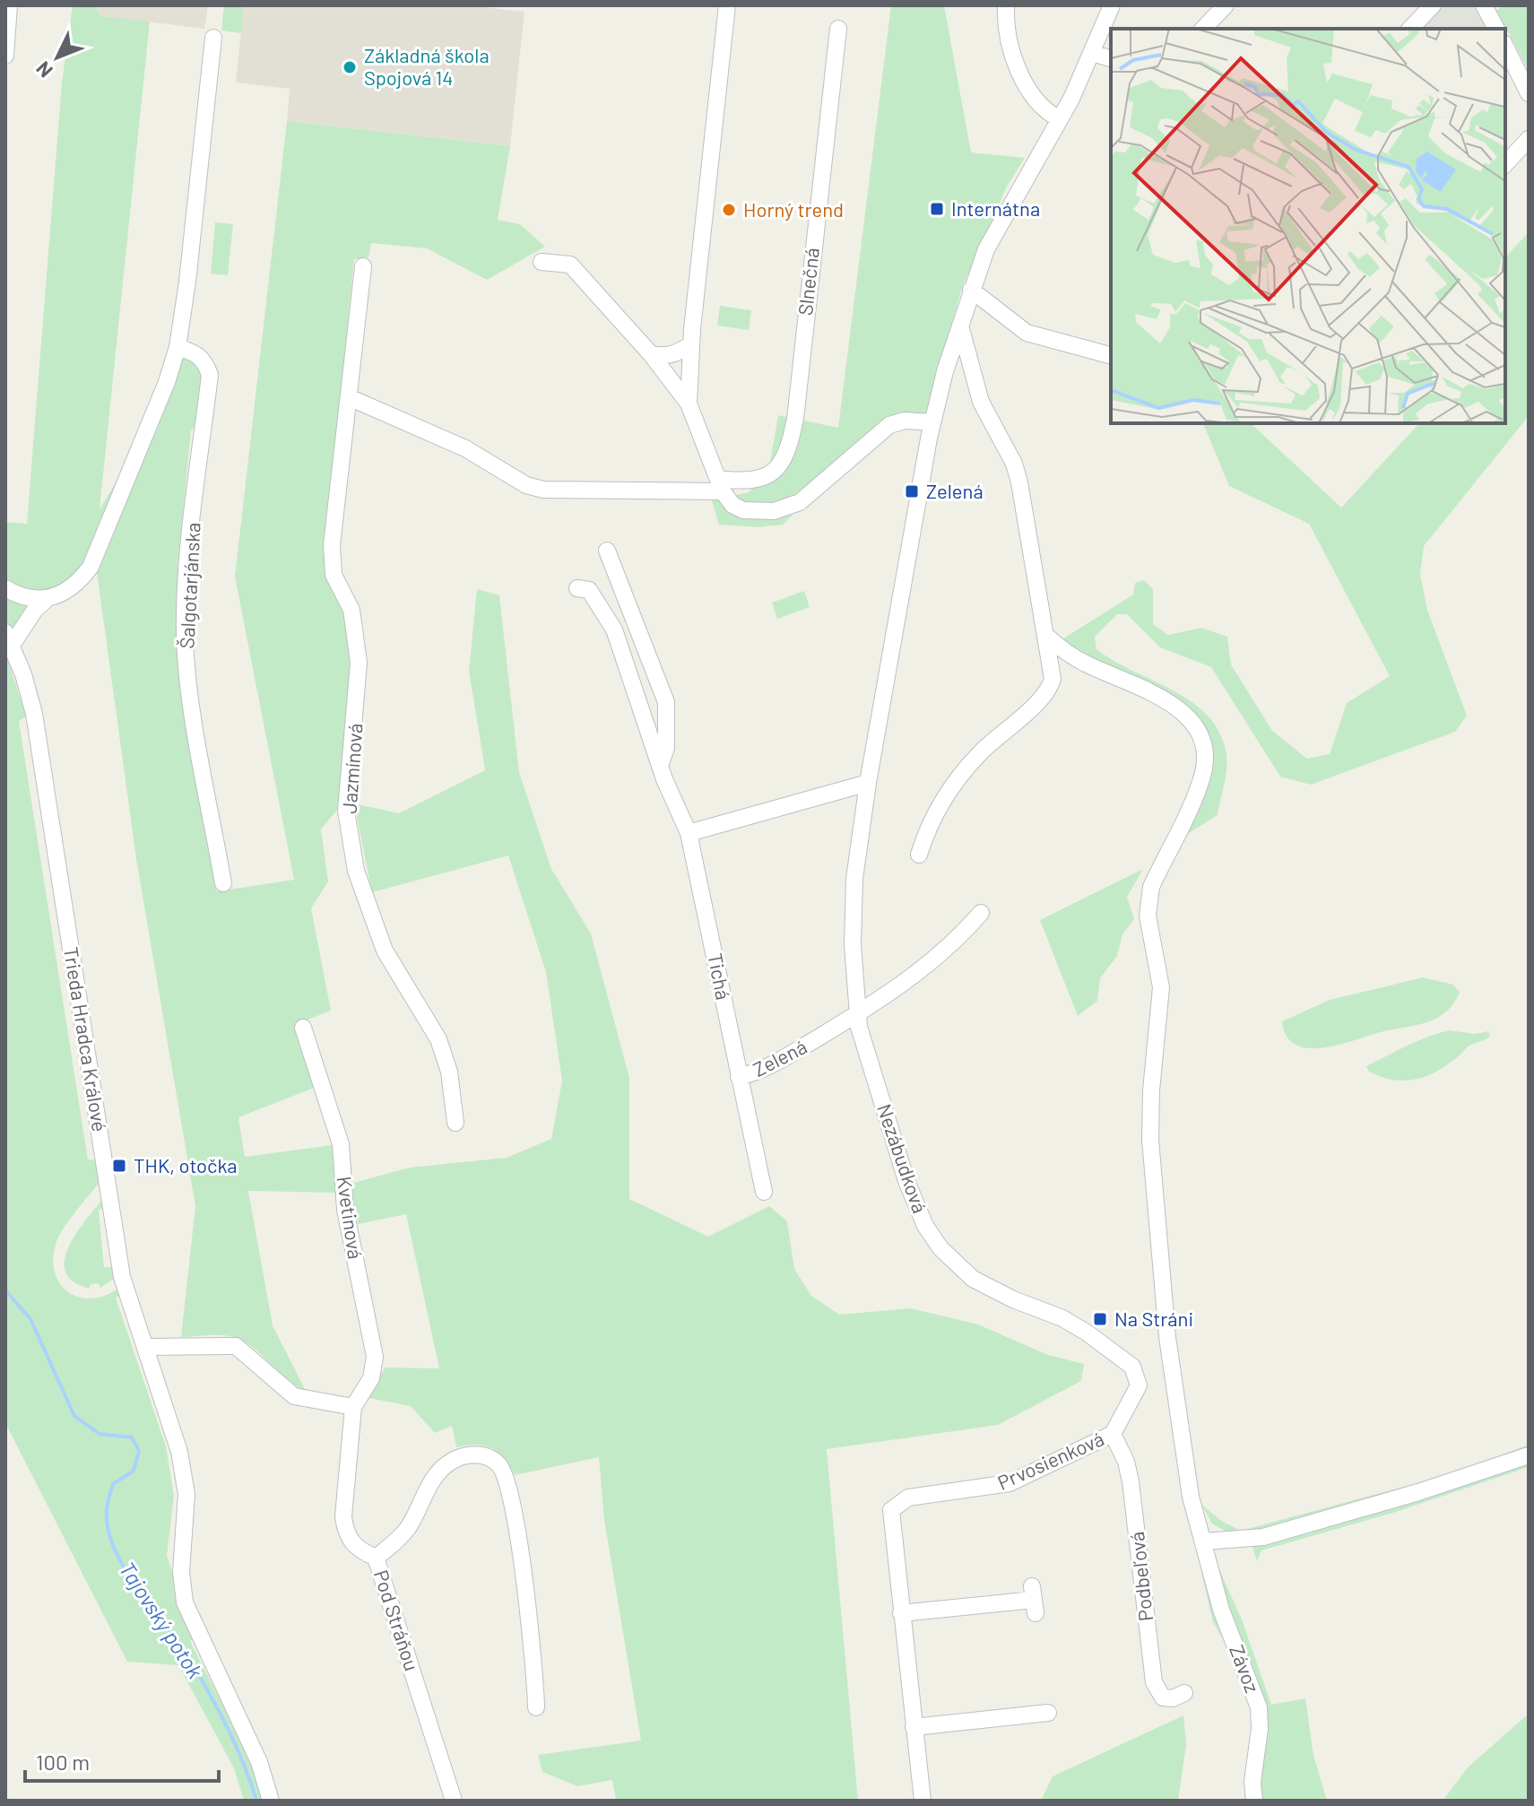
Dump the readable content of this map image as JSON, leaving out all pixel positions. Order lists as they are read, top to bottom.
{
  "streets": {
    "street": [
      "Slnečná",
      "Šalgotarjánska",
      "Jazmínová",
      "Tichá",
      "Trieda Hradca Králové",
      "Zelená",
      "Nezábudková",
      "Kvetinová",
      "Prvosienková",
      "Podbeľová",
      "Pod Stráňou",
      "Závoz"
    ]
  },
  "crossings": [
    ["Tichá", "Zelená"],
    ["Zelená", "Nezábudková"],
    ["Nezábudková", "Prvosienková"],
    ["Kvetinová", "Pod Stráňou"],
    ["Prvosienková", "Podbeľová"]
  ],
  "water": ["Tajovský potok"],
  "places": {
    "other": ["Základná škola Spojová 14", "Horný trend"],
    "transit": [
      "Internátna",
      "Zelená",
      "THK, otočka",
      "Na Stráni"
    ]
  },
  "scale_bar": "100 m",
  "north": "bottom left"
}
